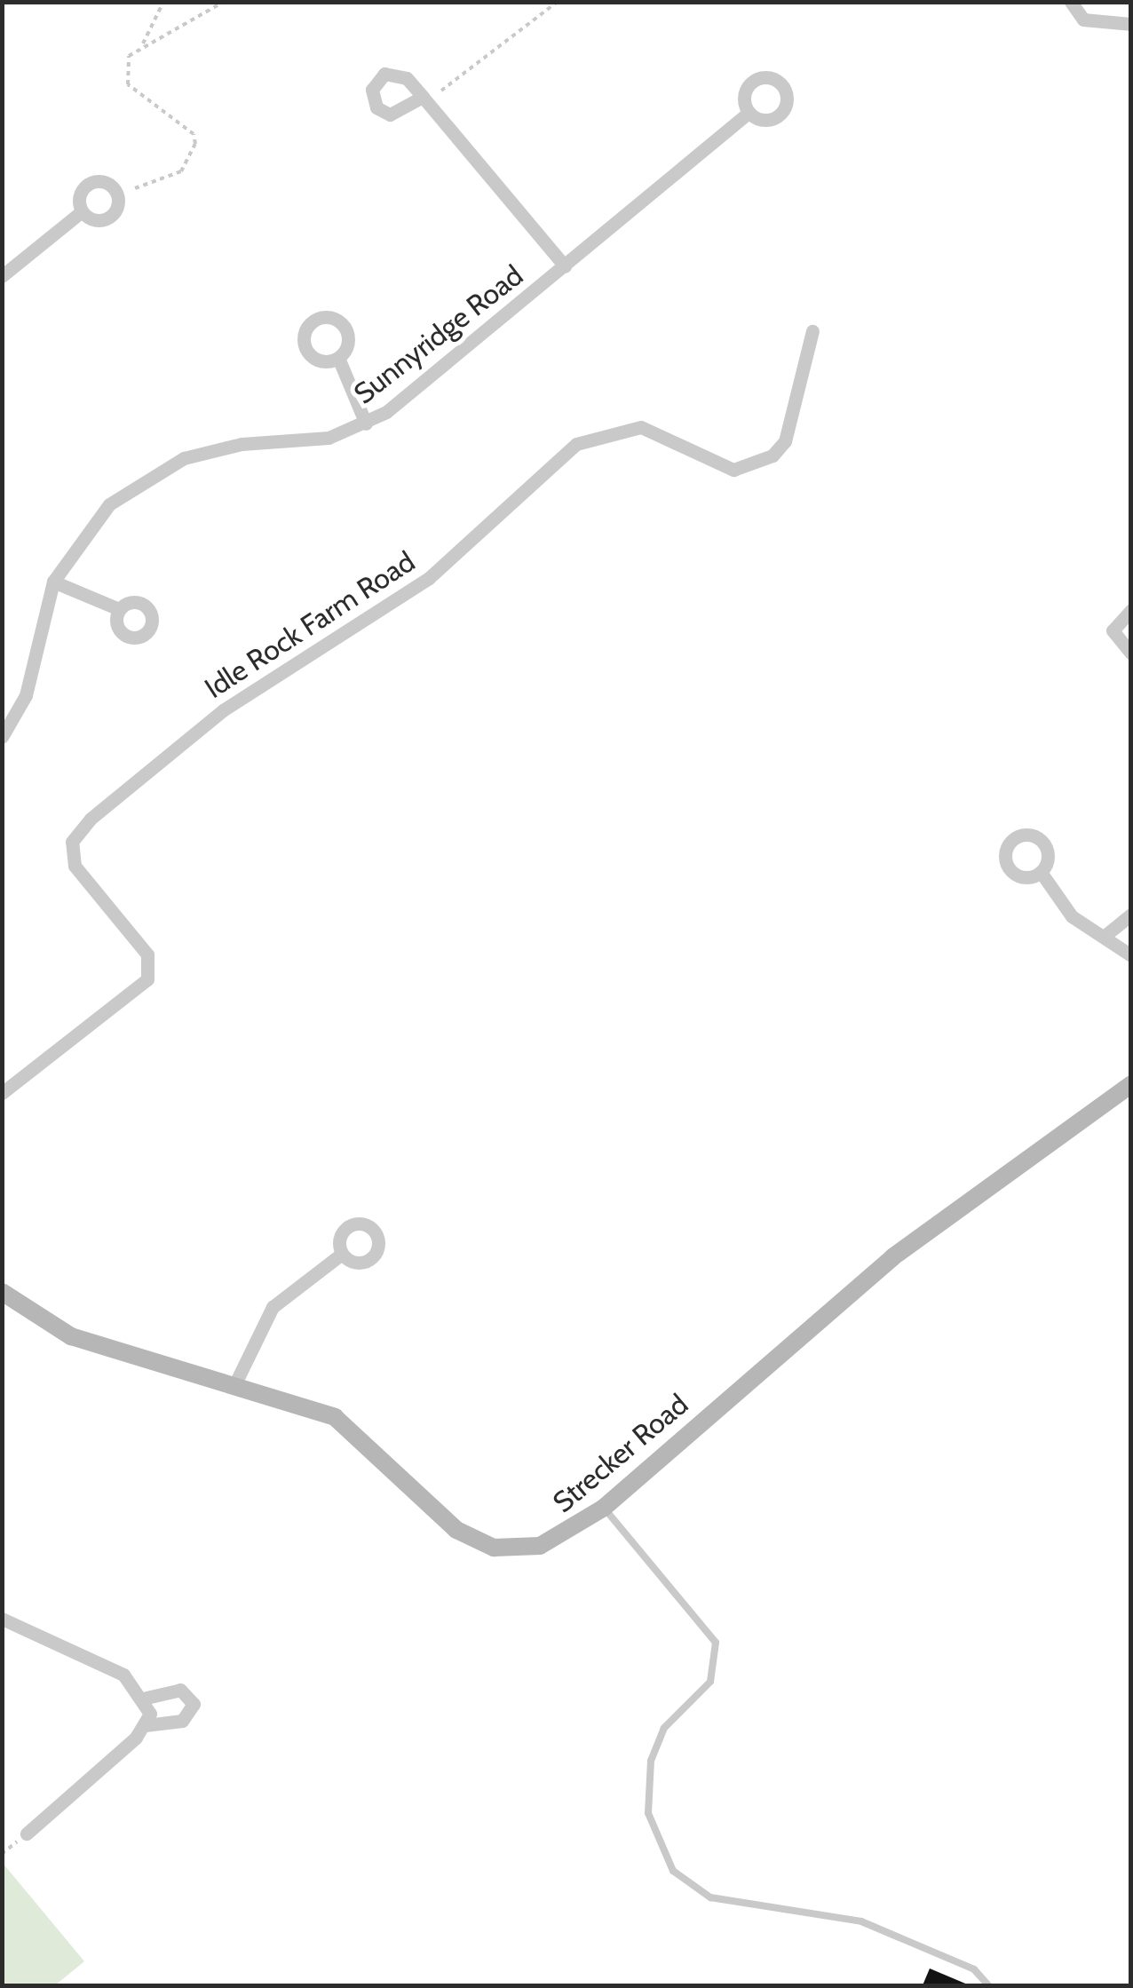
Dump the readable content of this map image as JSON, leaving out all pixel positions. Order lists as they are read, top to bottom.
{
  "streets": {
    "street": ["Sunnyridge Road", "Idle Rock Farm Road", "Strecker Road"]
  }
}
